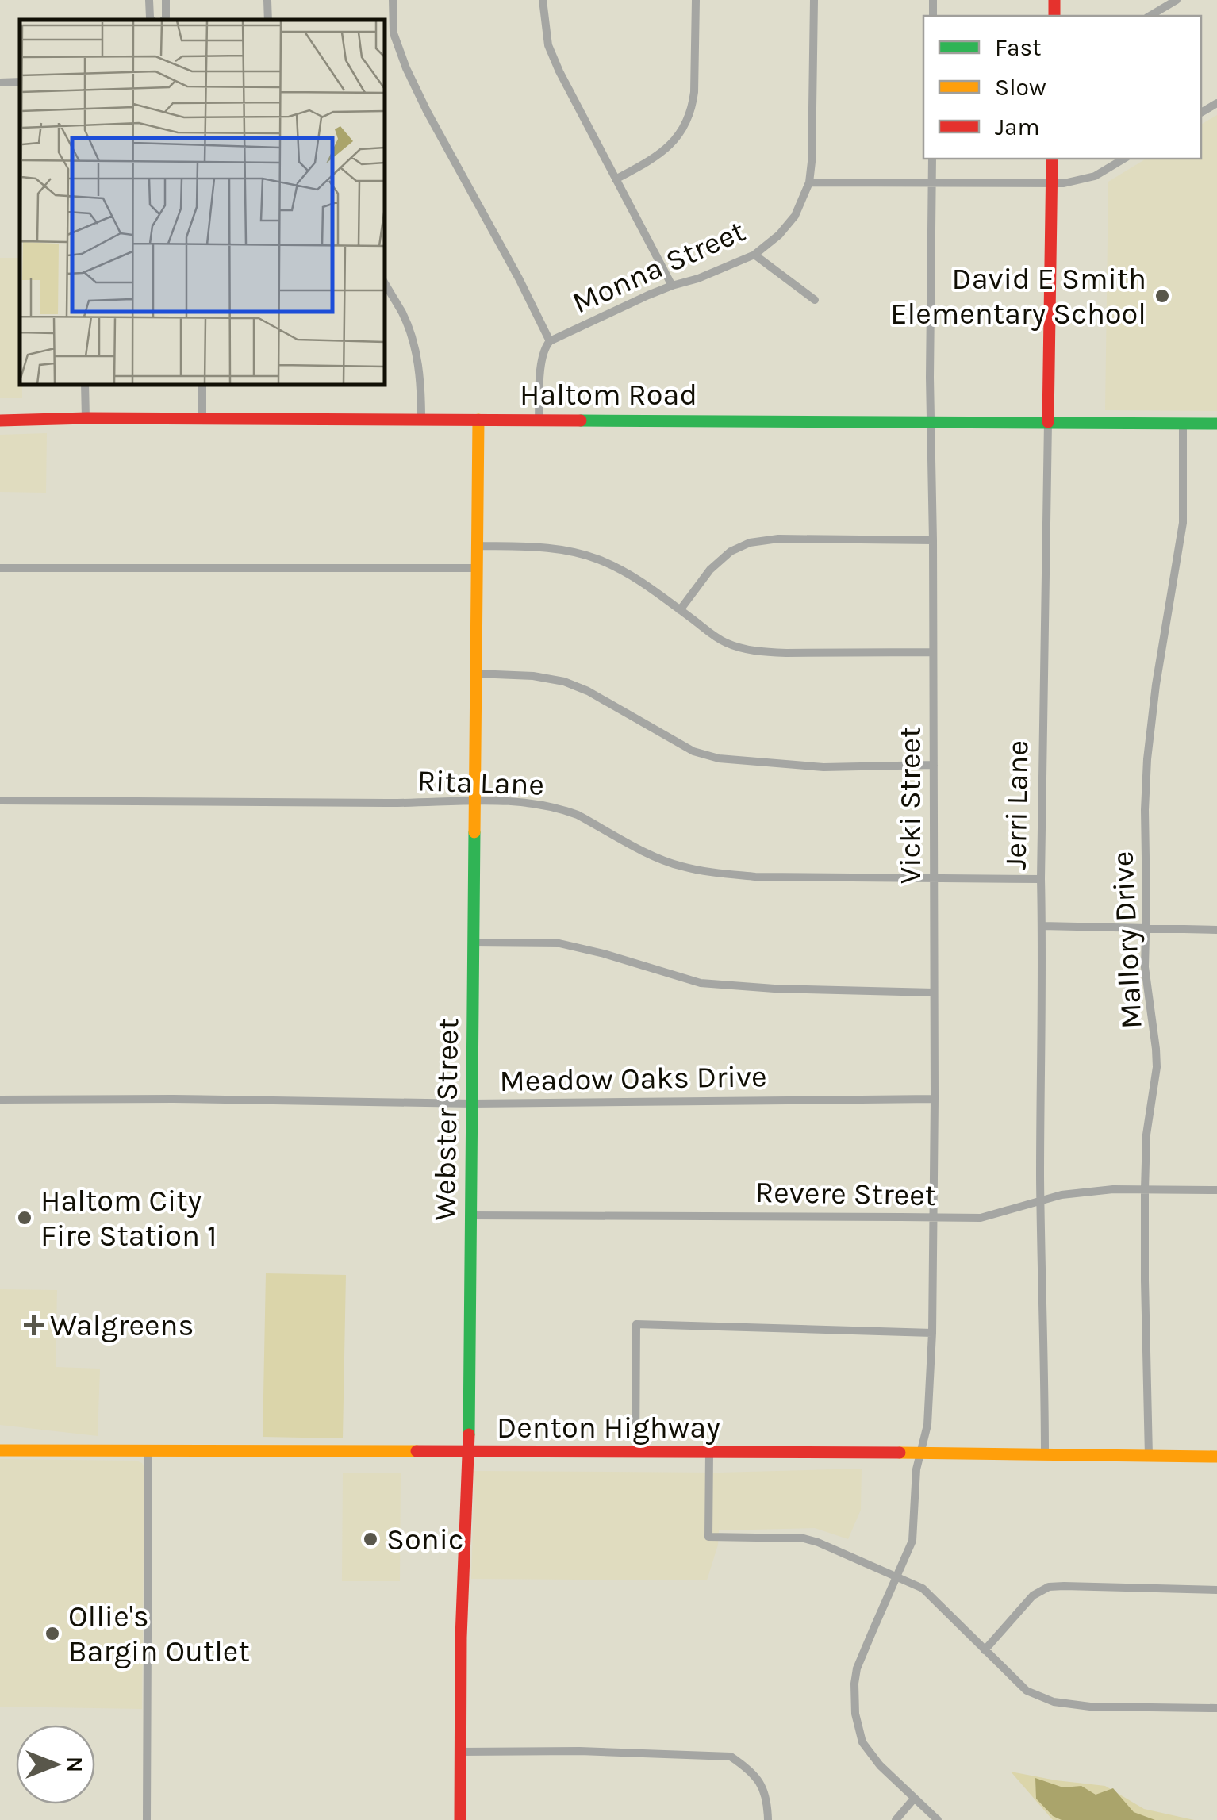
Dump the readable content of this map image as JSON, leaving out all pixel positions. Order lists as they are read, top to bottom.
{
  "streets": {
    "main road": [
      "Haltom Road",
      "Jerri Lane",
      "Webster Street",
      "Denton Highway"
    ],
    "street": [
      "Monna Street",
      "Rita Lane",
      "Vicki Street",
      "Mallory Drive",
      "Meadow Oaks Drive",
      "Revere Street"
    ]
  },
  "crossings": [
    ["Haltom Road", "Vicki Street"],
    ["Haltom Road", "Jerri Lane"],
    ["Haltom Road", "Mallory Drive"],
    ["Haltom Road", "Webster Street"],
    ["Rita Lane", "Vicki Street"],
    ["Rita Lane", "Jerri Lane"],
    ["Rita Lane", "Webster Street"],
    ["Vicki Street", "Meadow Oaks Drive"],
    ["Vicki Street", "Revere Street"],
    ["Vicki Street", "Denton Highway"],
    ["Jerri Lane", "Revere Street"],
    ["Jerri Lane", "Denton Highway"],
    ["Mallory Drive", "Revere Street"],
    ["Mallory Drive", "Denton Highway"],
    ["Meadow Oaks Drive", "Webster Street"],
    ["Webster Street", "Revere Street"],
    ["Webster Street", "Denton Highway"]
  ],
  "places": {
    "other": [
      "David E Smith Elementary School",
      "Haltom City Fire Station 1",
      "Sonic",
      "Ollie's Bargin Outlet"
    ],
    "health": ["Walgreens"]
  },
  "legend": ["Fast", "Slow", "Jam"],
  "north": "right"
}
